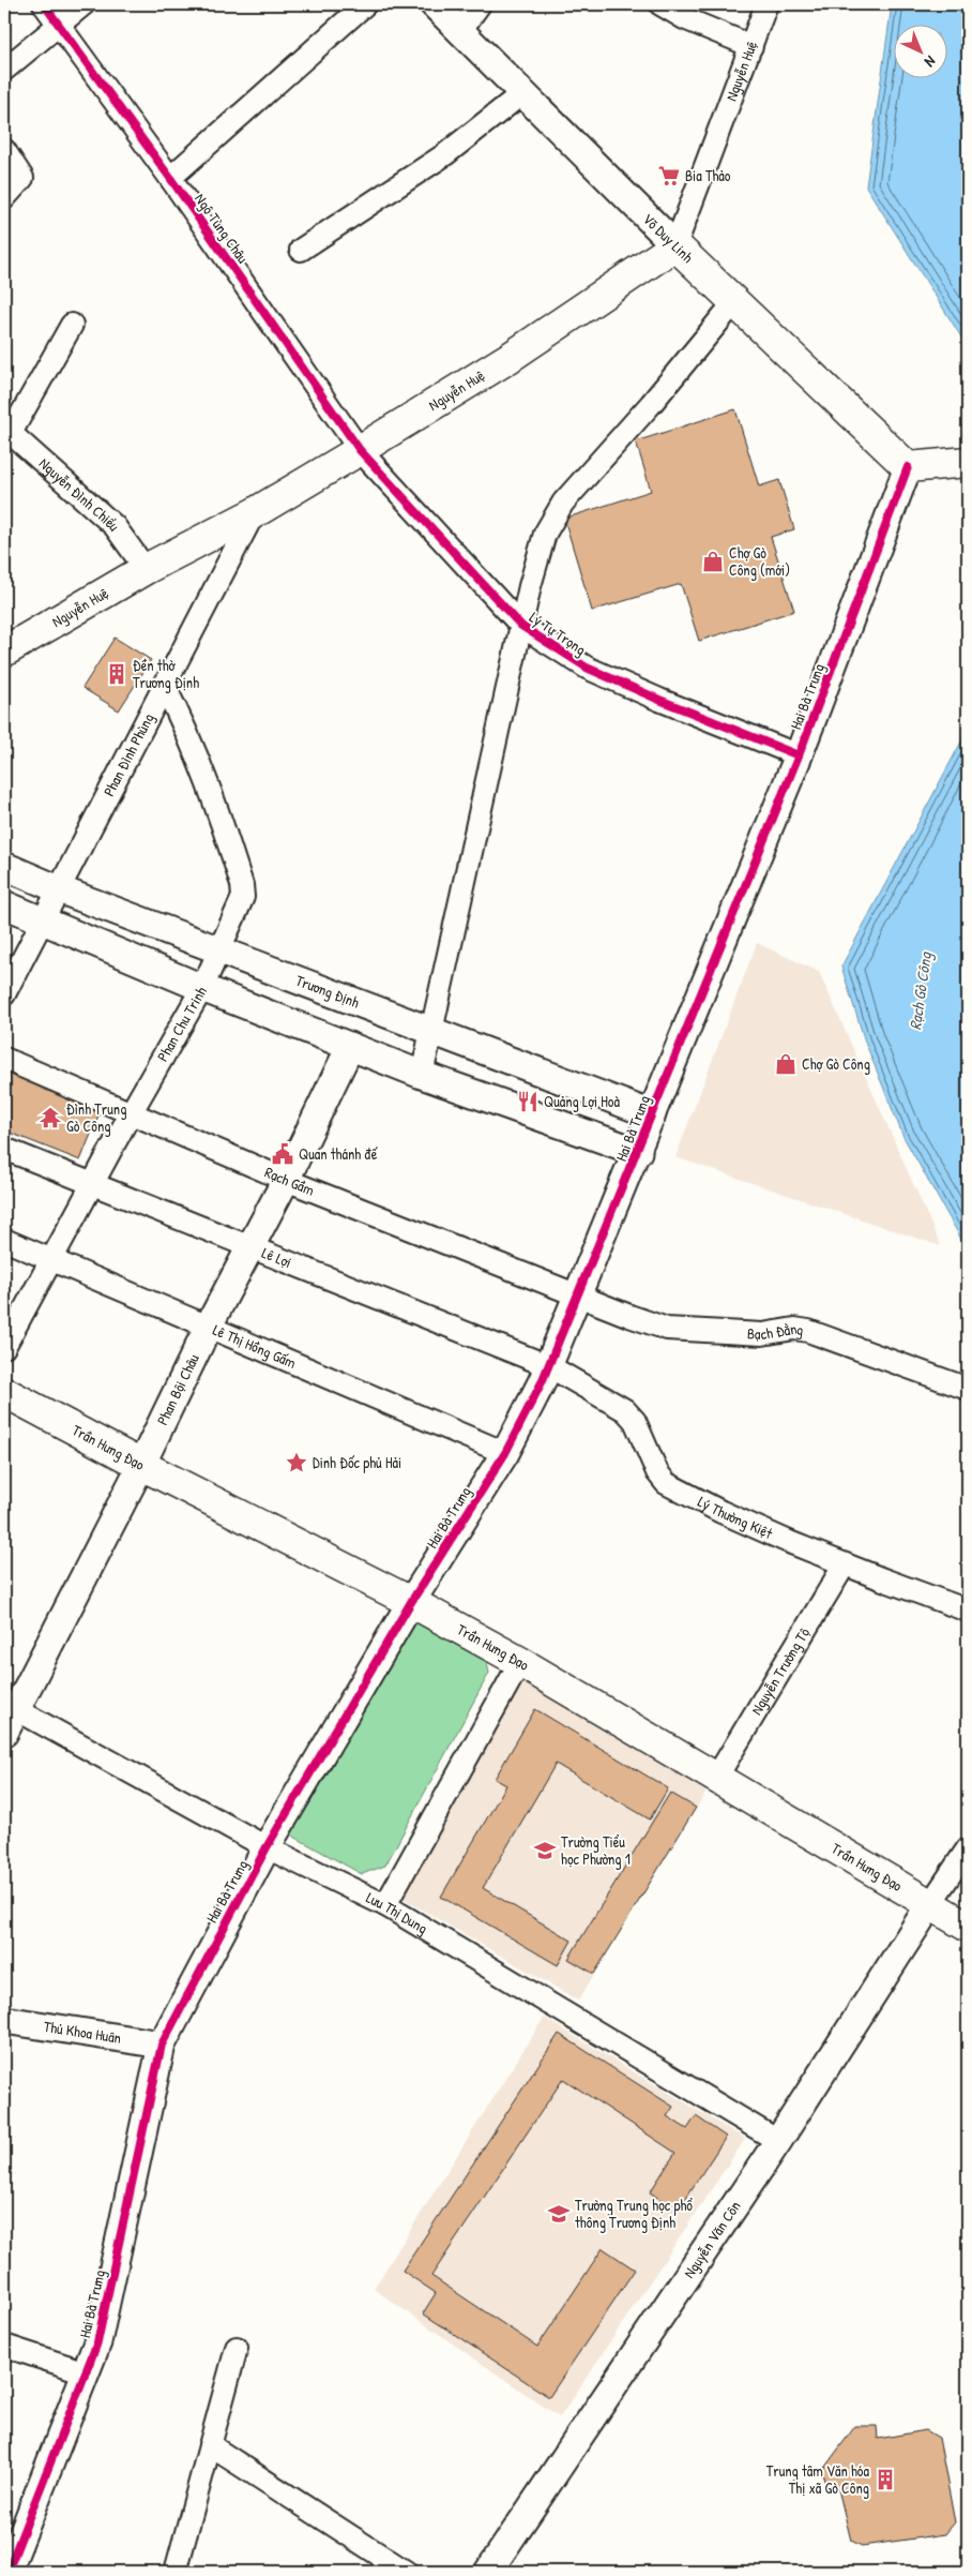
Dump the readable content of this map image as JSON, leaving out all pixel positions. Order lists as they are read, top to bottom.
{
  "streets": {
    "main road": ["Nguyễn Huệ", "Võ Duy Linh", "Trần Hưng Đạo"],
    "street": [
      "Ngô Tùng Châu",
      "Nguyễn Đình Chiểu",
      "Lý Tự Trọng",
      "Hai Bà Trưng",
      "Phan Đình Phùng",
      "Trương Định",
      "Phan Chu Trinh",
      "Rạch Gầm",
      "Lê Lợi",
      "Bạch Đằng",
      "Lê Thị Hồng Gấm",
      "Phan Bội Châu",
      "Lý Thường Kiệt",
      "Nguyễn Trường Tộ",
      "Lưu Thị Dung",
      "Thủ Khoa Huân",
      "Nguyễn Văn Côn"
    ]
  },
  "crossings": [
    ["Nguyễn Huệ", "Ngô Tùng Châu"],
    ["Nguyễn Huệ", "Võ Duy Linh"],
    ["Nguyễn Huệ", "Nguyễn Đình Chiểu"],
    ["Nguyễn Huệ", "Lý Tự Trọng"],
    ["Nguyễn Huệ", "Phan Đình Phùng"],
    ["Ngô Tùng Châu", "Lý Tự Trọng"],
    ["Võ Duy Linh", "Lý Tự Trọng"],
    ["Võ Duy Linh", "Hai Bà Trưng"],
    ["Lý Tự Trọng", "Hai Bà Trưng"],
    ["Lý Tự Trọng", "Trương Định"],
    ["Hai Bà Trưng", "Trương Định"],
    ["Hai Bà Trưng", "Rạch Gầm"],
    ["Hai Bà Trưng", "Lê Lợi"],
    ["Hai Bà Trưng", "Bạch Đằng"],
    ["Hai Bà Trưng", "Lê Thị Hồng Gấm"],
    ["Hai Bà Trưng", "Trần Hưng Đạo"],
    ["Hai Bà Trưng", "Lý Thường Kiệt"],
    ["Hai Bà Trưng", "Lưu Thị Dung"],
    ["Hai Bà Trưng", "Thủ Khoa Huân"],
    ["Phan Đình Phùng", "Trương Định"],
    ["Phan Đình Phùng", "Phan Chu Trinh"],
    ["Trương Định", "Phan Chu Trinh"],
    ["Phan Chu Trinh", "Rạch Gầm"],
    ["Phan Chu Trinh", "Lê Lợi"],
    ["Phan Chu Trinh", "Lê Thị Hồng Gấm"],
    ["Rạch Gầm", "Bạch Đằng"],
    ["Rạch Gầm", "Phan Bội Châu"],
    ["Lê Lợi", "Phan Bội Châu"],
    ["Lê Lợi", "Lý Thường Kiệt"],
    ["Lê Thị Hồng Gấm", "Phan Bội Châu"],
    ["Phan Bội Châu", "Trần Hưng Đạo"],
    ["Phan Bội Châu", "Lưu Thị Dung"],
    ["Trần Hưng Đạo", "Nguyễn Trường Tộ"],
    ["Trần Hưng Đạo", "Nguyễn Văn Côn"],
    ["Lý Thường Kiệt", "Nguyễn Trường Tộ"],
    ["Lưu Thị Dung", "Nguyễn Văn Côn"]
  ],
  "water": ["Rạch Gò Công"],
  "places": {
    "supermarket": ["Bia Thảo"],
    "shop": ["Chợ Gò Công (mới)", "Chợ Gò Công"],
    "building": ["Đền thờ Trương Định", "Trung tâm Văn hóa Thị xã Gò Công"],
    "restaurant": ["Quảng Lợi Hoà"],
    "temple": ["Đình Trung Gò Công"],
    "public building": ["Quan thánh đế"],
    "place": ["Dinh Đốc phủ Hải"],
    "school or university": ["Trường Tiểu học Phường 1", "Trường Trung học phổ thông Trương Định"]
  },
  "north": "bottom right"
}
